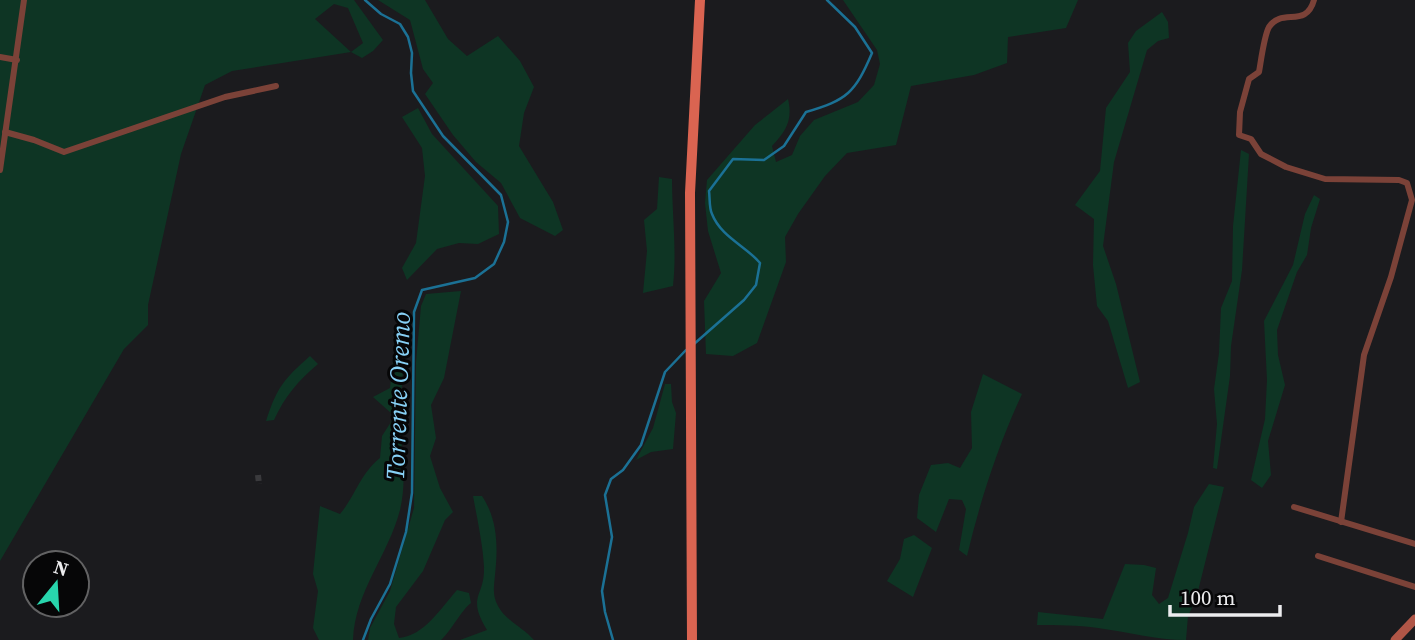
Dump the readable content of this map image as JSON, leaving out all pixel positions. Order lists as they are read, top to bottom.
{
  "water": ["Torrente Oremo"],
  "scale_bar": "100 m",
  "north": "top"
}
